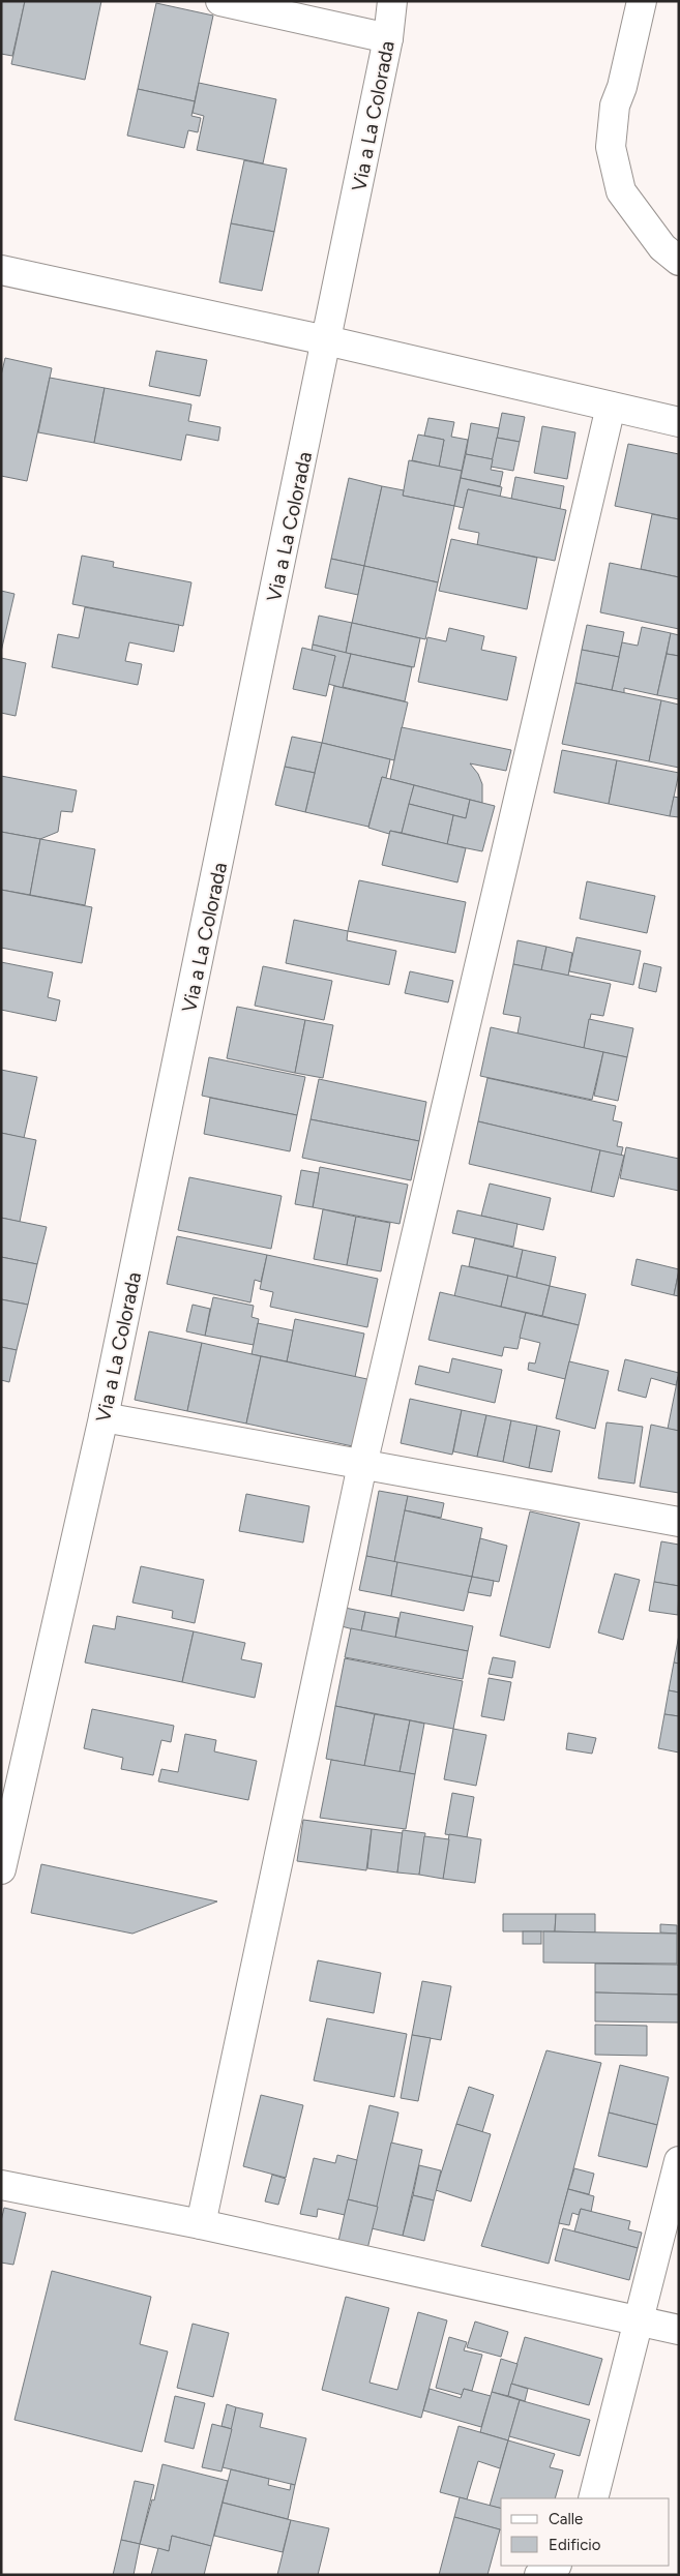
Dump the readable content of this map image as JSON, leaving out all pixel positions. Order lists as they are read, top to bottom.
{
  "streets": {
    "street": ["Via a La Colorada"]
  },
  "legend": ["Calle", "Edificio"]
}
